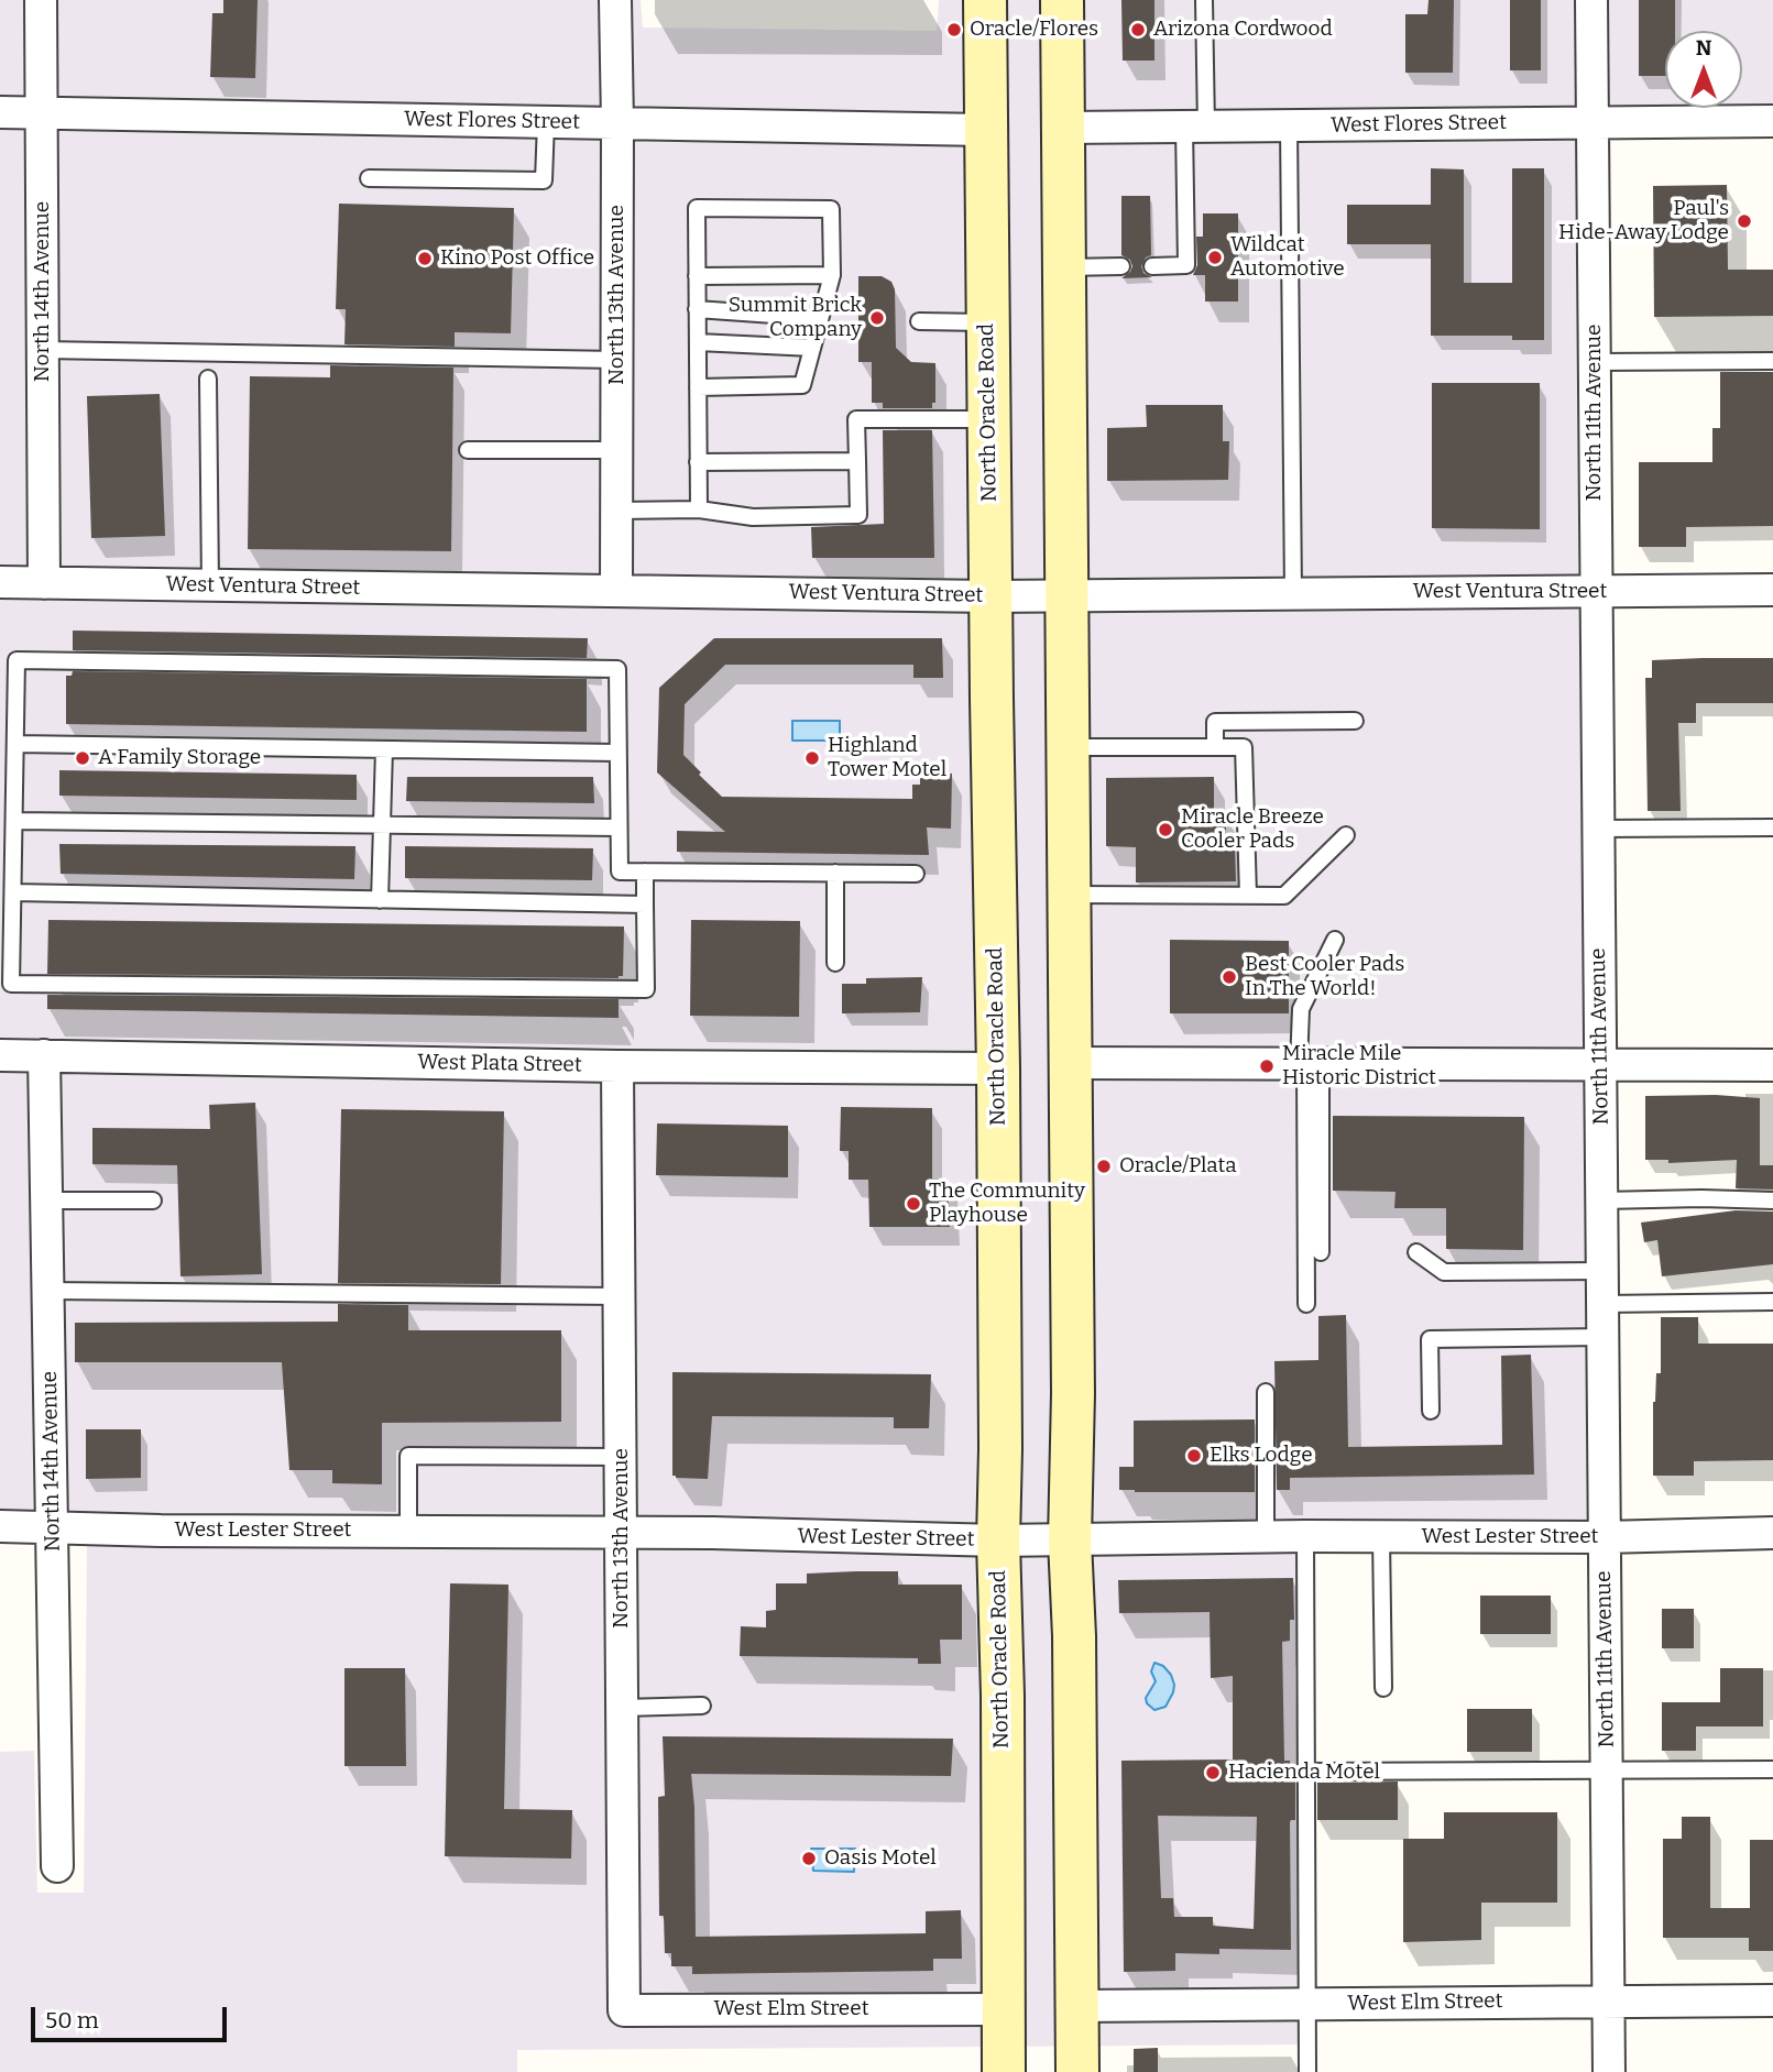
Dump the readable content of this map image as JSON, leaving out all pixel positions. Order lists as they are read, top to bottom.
{
  "streets": {
    "main road": ["North Oracle Road"],
    "street": [
      "West Flores Street",
      "North 14th Avenue",
      "North 13th Avenue",
      "North 11th Avenue",
      "West Ventura Street",
      "West Plata Street",
      "West Lester Street",
      "West Elm Street"
    ]
  },
  "crossings": [
    ["West Flores Street", "North 14th Avenue"],
    ["West Flores Street", "North 13th Avenue"],
    ["West Flores Street", "North Oracle Road"],
    ["West Flores Street", "North 11th Avenue"],
    ["North 14th Avenue", "West Ventura Street"],
    ["North 14th Avenue", "West Plata Street"],
    ["North 14th Avenue", "West Lester Street"],
    ["North 13th Avenue", "West Ventura Street"],
    ["North 13th Avenue", "West Plata Street"],
    ["North 13th Avenue", "West Lester Street"],
    ["North 13th Avenue", "West Elm Street"],
    ["North Oracle Road", "West Ventura Street"],
    ["North Oracle Road", "West Plata Street"],
    ["North Oracle Road", "West Lester Street"],
    ["North Oracle Road", "West Elm Street"],
    ["North 11th Avenue", "West Ventura Street"],
    ["North 11th Avenue", "West Lester Street"],
    ["North 11th Avenue", "West Elm Street"]
  ],
  "places": [
    "Oracle/Flores",
    "Arizona Cordwood",
    "Paul's Hide-Away Lodge",
    "Wildcat Automotive",
    "Kino Post Office",
    "Summit Brick Company",
    "A Family Storage",
    "Highland Tower Motel",
    "Miracle Breeze Cooler Pads",
    "Best Cooler Pads In The World!",
    "Miracle Mile Historic District",
    "Oracle/Plata",
    "The Community Playhouse",
    "Elks Lodge",
    "Hacienda Motel",
    "Oasis Motel"
  ],
  "scale_bar": "50 m",
  "north": "top"
}
